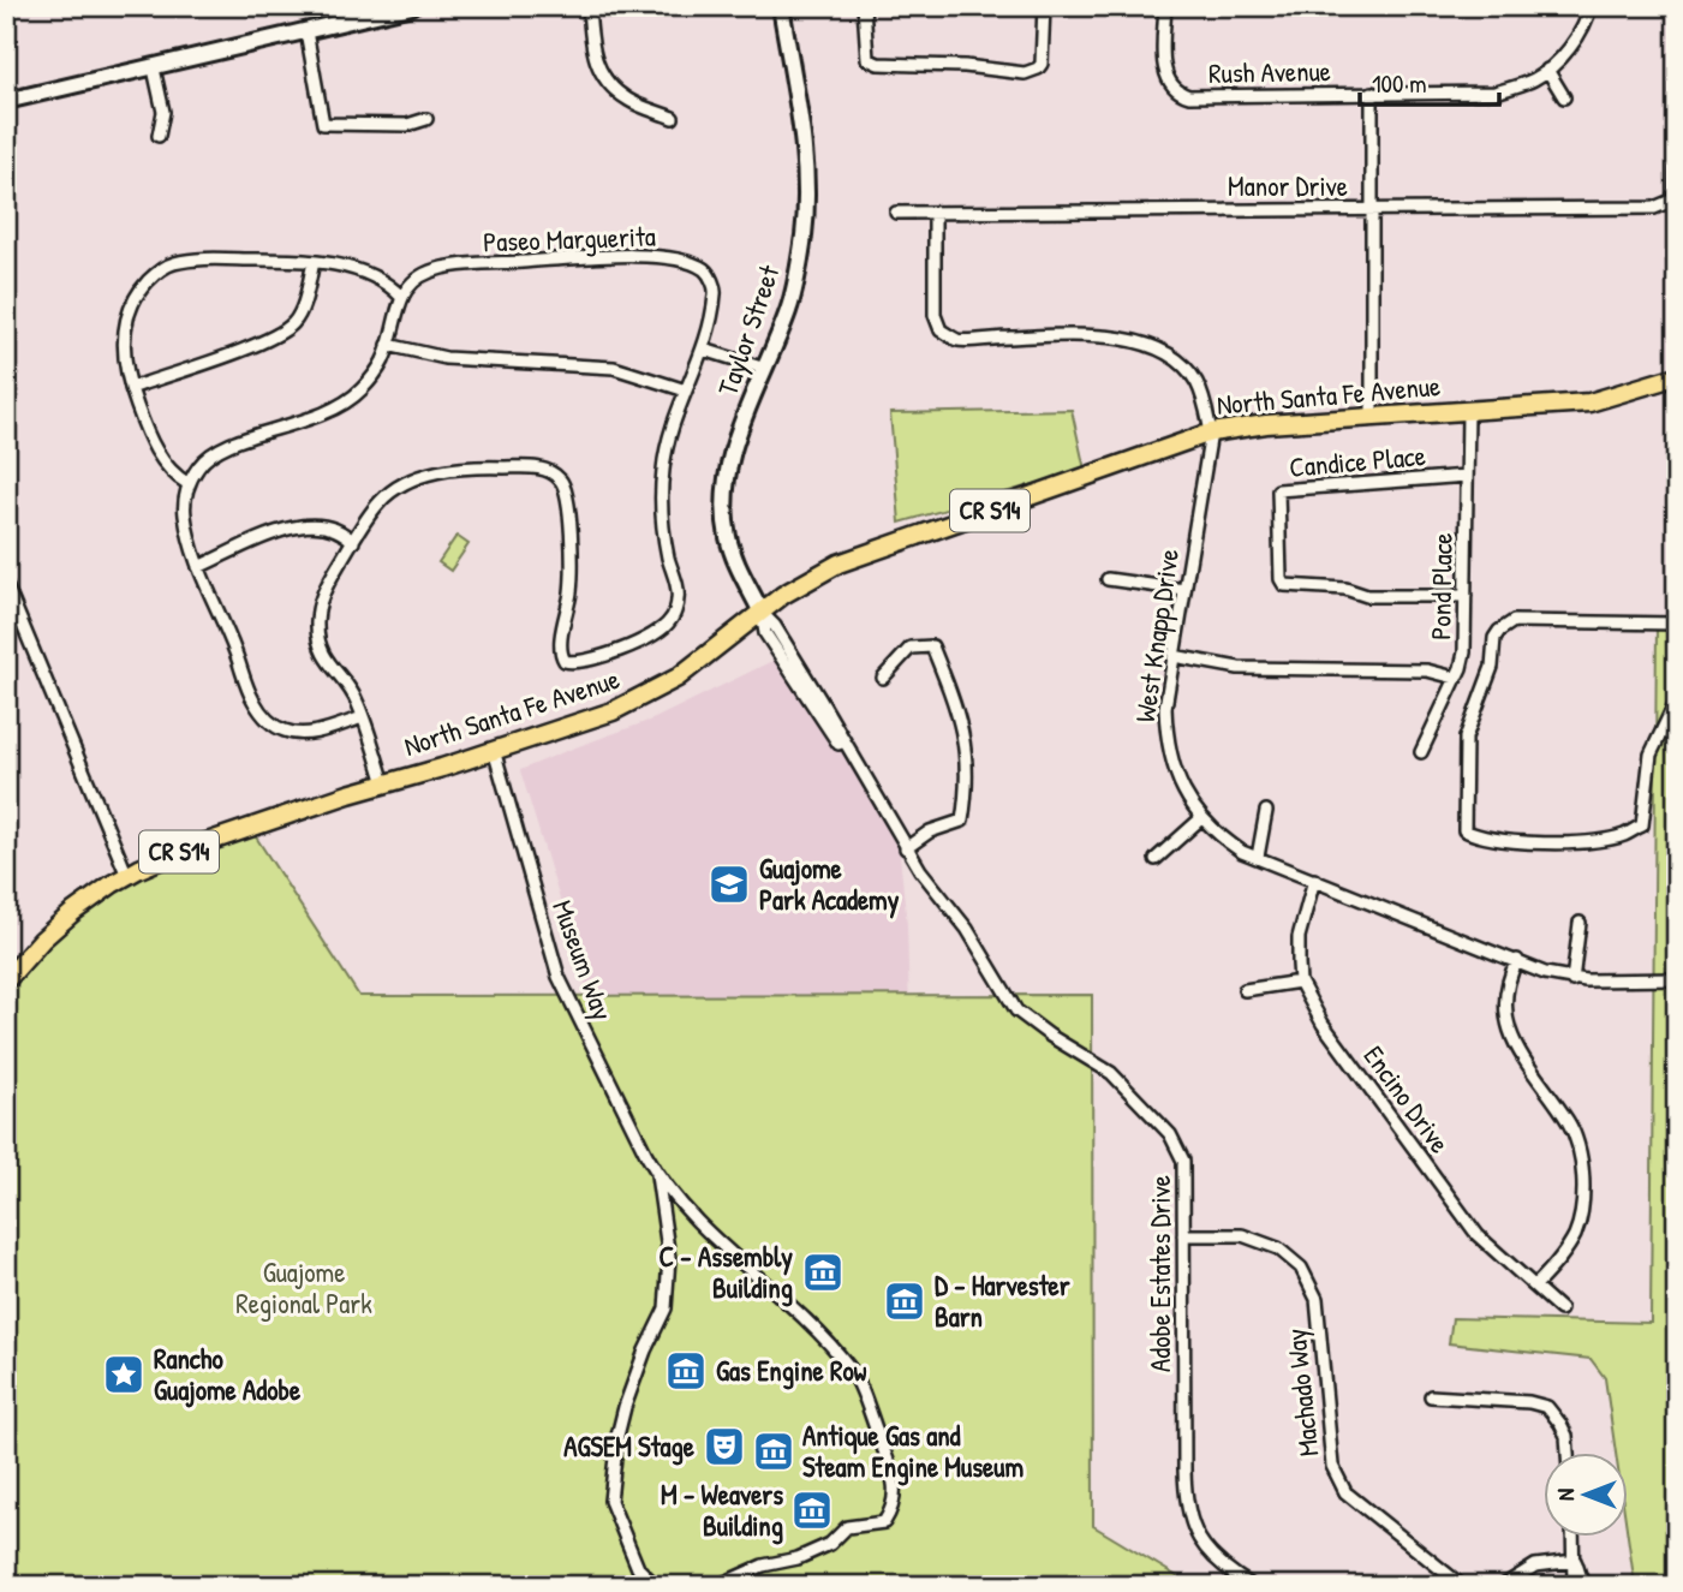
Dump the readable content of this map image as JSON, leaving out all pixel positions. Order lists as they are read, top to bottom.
{
  "streets": {
    "main road": ["Taylor Street", "North Santa Fe Avenue", "CR S14"],
    "street": [
      "Rush Avenue",
      "Manor Drive",
      "Paseo Marguerita",
      "Candice Place",
      "Pond Place",
      "West Knapp Drive",
      "Museum Way",
      "Encino Drive",
      "Adobe Estates Drive",
      "Machado Way"
    ]
  },
  "crossings": [
    ["Paseo Marguerita", "North Santa Fe Avenue"],
    ["Taylor Street", "North Santa Fe Avenue"],
    ["Taylor Street", "Adobe Estates Drive"],
    ["North Santa Fe Avenue", "Pond Place"],
    ["North Santa Fe Avenue", "West Knapp Drive"],
    ["North Santa Fe Avenue", "Museum Way"],
    ["North Santa Fe Avenue", "Adobe Estates Drive"],
    ["Candice Place", "Pond Place"],
    ["West Knapp Drive", "Encino Drive"],
    ["Adobe Estates Drive", "Machado Way"]
  ],
  "parks": ["Guajome Regional Park"],
  "places": {
    "school or university": ["Guajome Park Academy"],
    "museum": [
      "C - Assembly Building",
      "D - Harvester Barn",
      "Gas Engine Row",
      "Antique Gas and Steam Engine Museum",
      "M - Weavers Building"
    ],
    "place": ["Rancho Guajome Adobe"],
    "theatre": ["AGSEM Stage"]
  },
  "scale_bar": "100 m",
  "north": "left"
}
